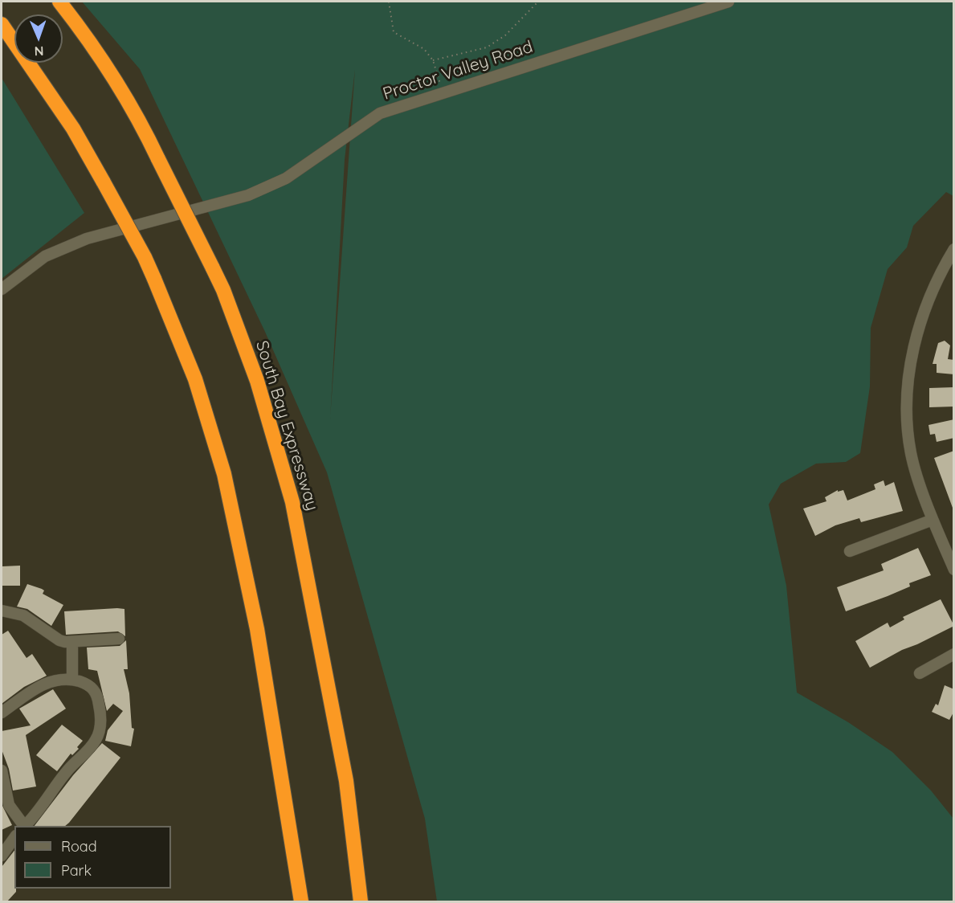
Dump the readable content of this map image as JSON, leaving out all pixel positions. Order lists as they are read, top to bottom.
{
  "streets": {
    "highway": ["South Bay Expressway"],
    "street": ["Proctor Valley Road"]
  },
  "legend": ["Road", "Park"],
  "north": "bottom"
}
